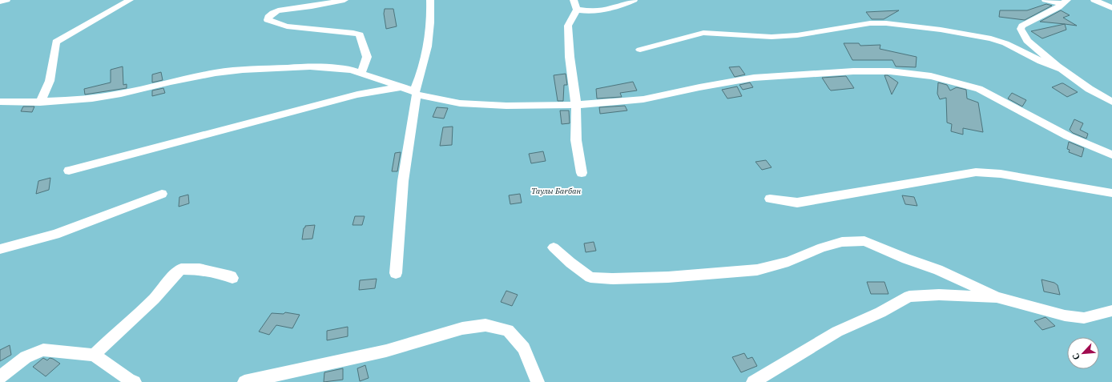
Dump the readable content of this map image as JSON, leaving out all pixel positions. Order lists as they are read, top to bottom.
{
  "parks": ["Таулы Бағбан"],
  "north": "bottom left"
}
